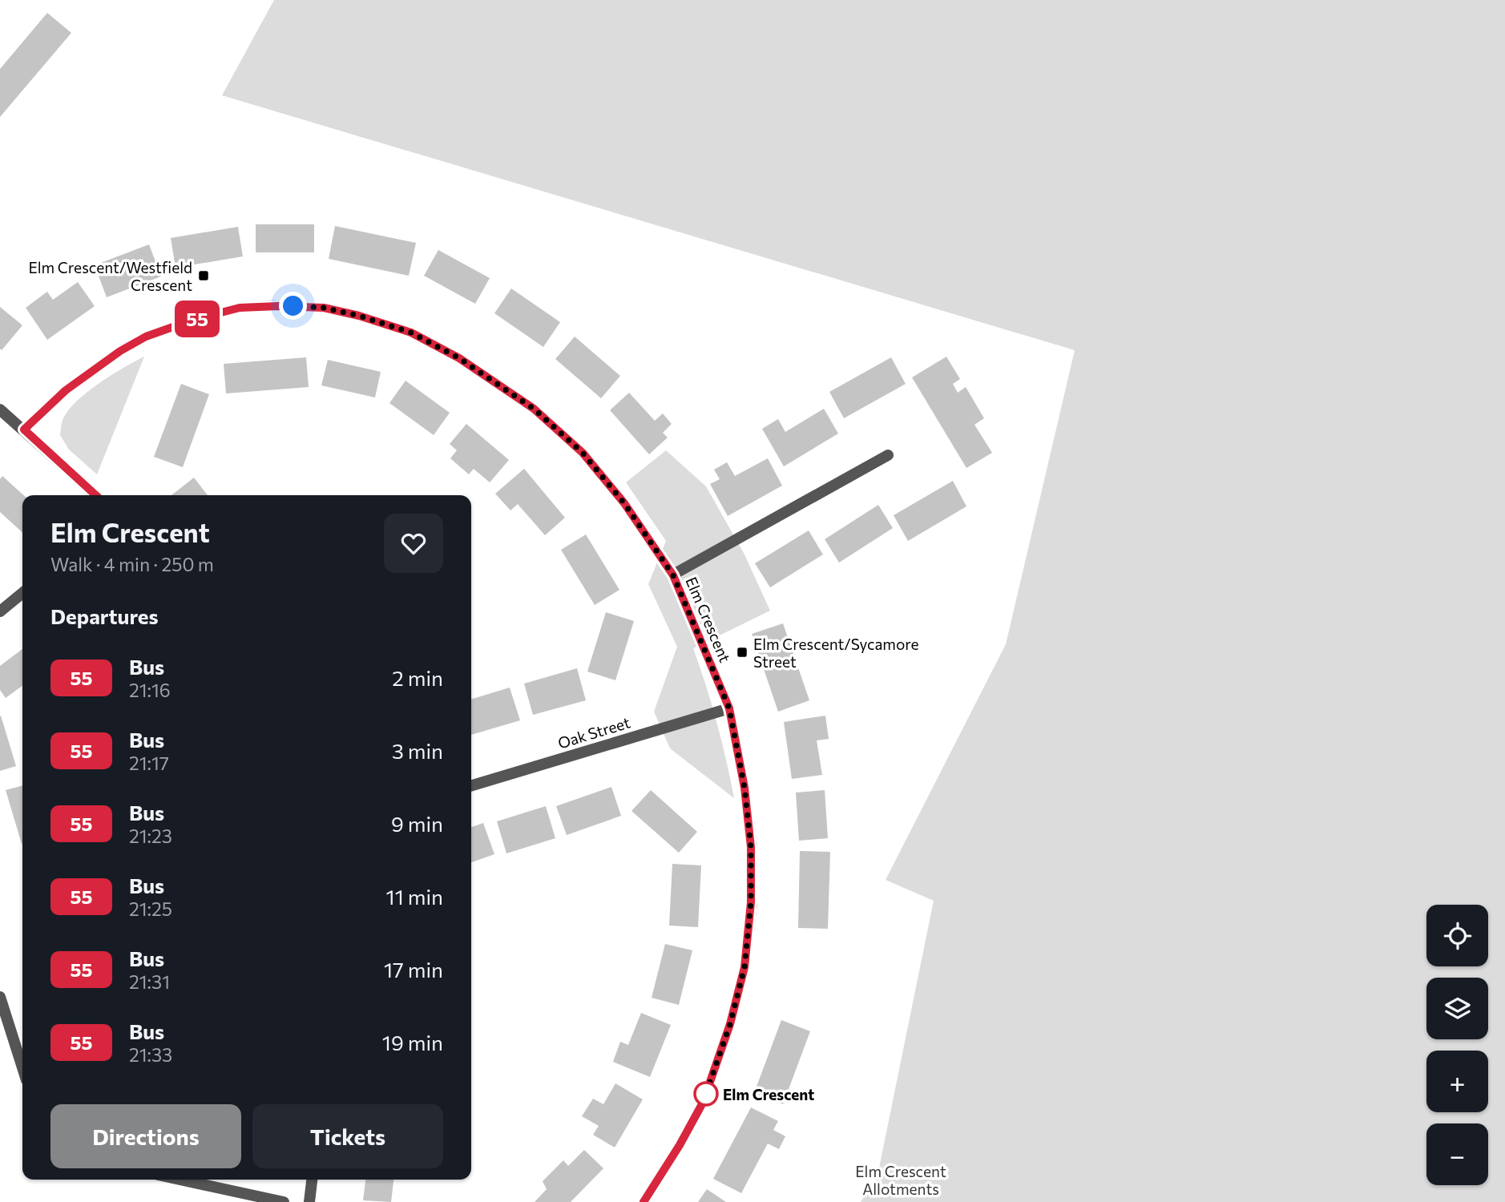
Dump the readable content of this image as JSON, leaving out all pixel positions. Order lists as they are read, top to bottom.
{
  "streets": {
    "street": ["Elm Crescent", "Oak Street"]
  },
  "crossings": [
    ["Elm Crescent", "Oak Street"]
  ],
  "parks": ["Elm Crescent Allotments"],
  "places": {
    "transit": ["Elm Crescent/Westfield Crescent", "Elm Crescent/Sycamore Street"],
    "other": ["Elm Crescent"]
  },
  "lines": ["bus line 55"],
  "page": {
    "on_map": "55",
    "heading": [
      ["Elm Crescent", "Walk · 4 min · 250 m"],
      "Departures"
    ],
    "list": [
      {
        "mark": "55",
        "name": "Bus",
        "note": "21:16",
        "value": "2 min"
      },
      {
        "mark": "55",
        "name": "Bus",
        "note": "21:17",
        "value": "3 min"
      },
      {
        "mark": "55",
        "name": "Bus",
        "note": "21:23",
        "value": "9 min"
      },
      {
        "mark": "55",
        "name": "Bus",
        "note": "21:25",
        "value": "11 min"
      },
      {
        "mark": "55",
        "name": "Bus",
        "note": "21:31",
        "value": "17 min"
      },
      {
        "mark": "55",
        "name": "Bus",
        "note": "21:33",
        "value": "19 min"
      }
    ],
    "map_buttons": ["+", "−"],
    "buttons": ["Directions", "Tickets"]
  }
}
